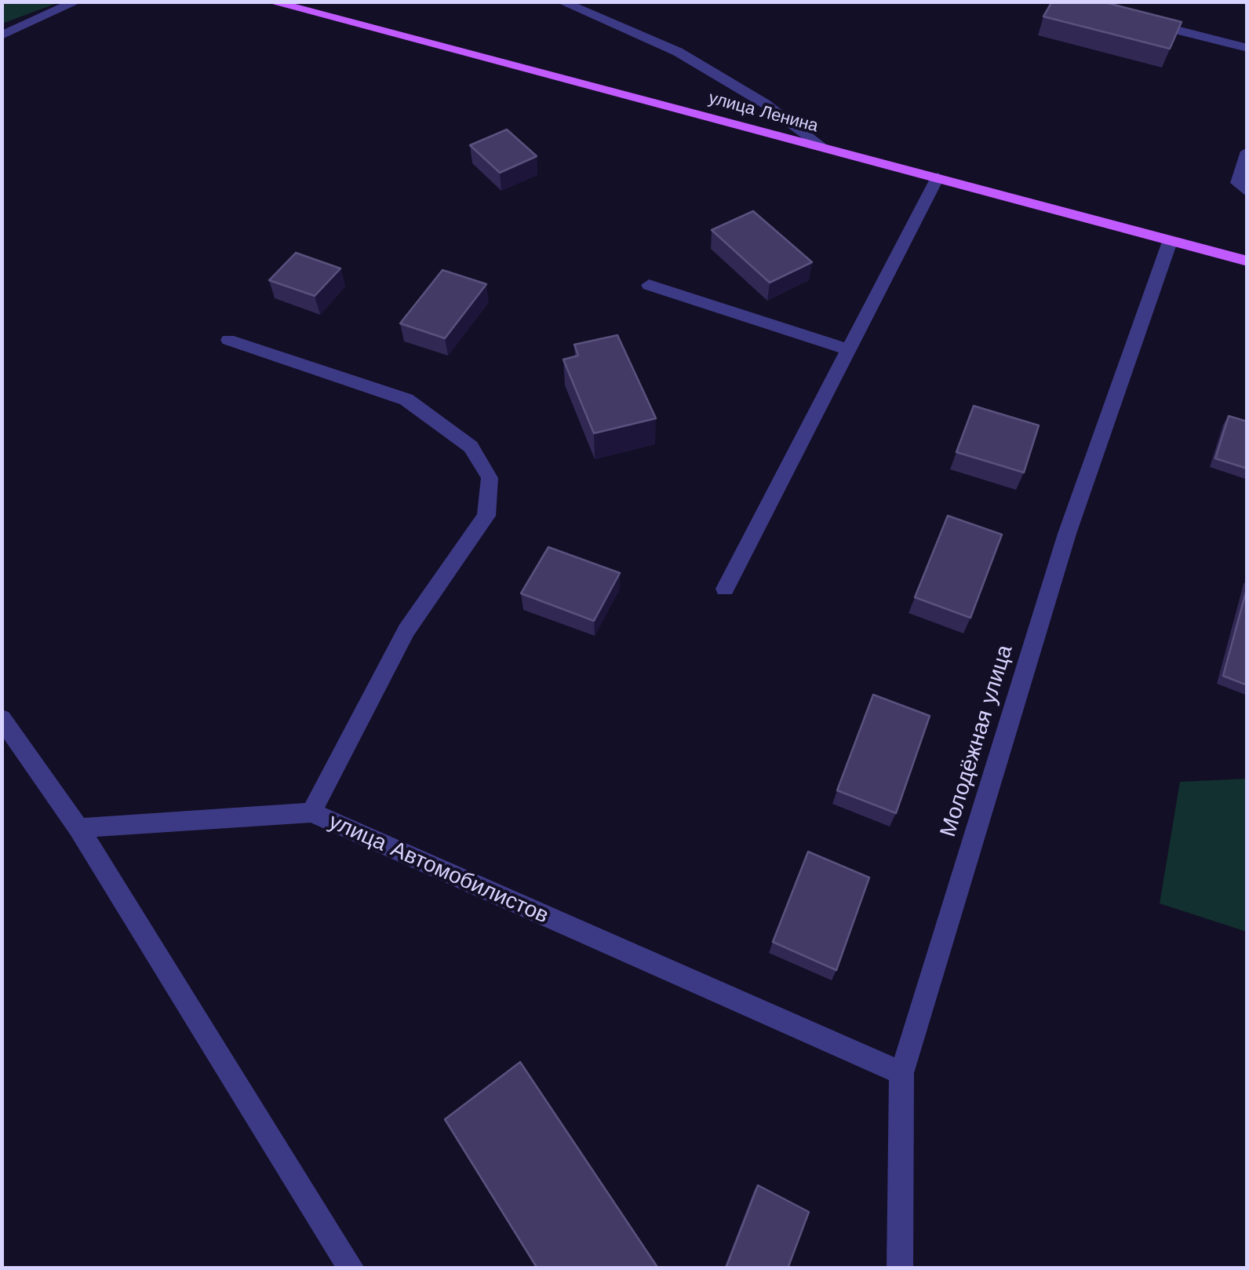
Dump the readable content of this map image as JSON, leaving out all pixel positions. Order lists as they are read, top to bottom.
{
  "streets": {
    "main road": ["улица Ленина"],
    "street": ["Молодёжная улица", "улица Автомобилистов"]
  },
  "crossings": [
    ["улица Ленина", "Молодёжная улица"],
    ["Молодёжная улица", "улица Автомобилистов"]
  ]
}
